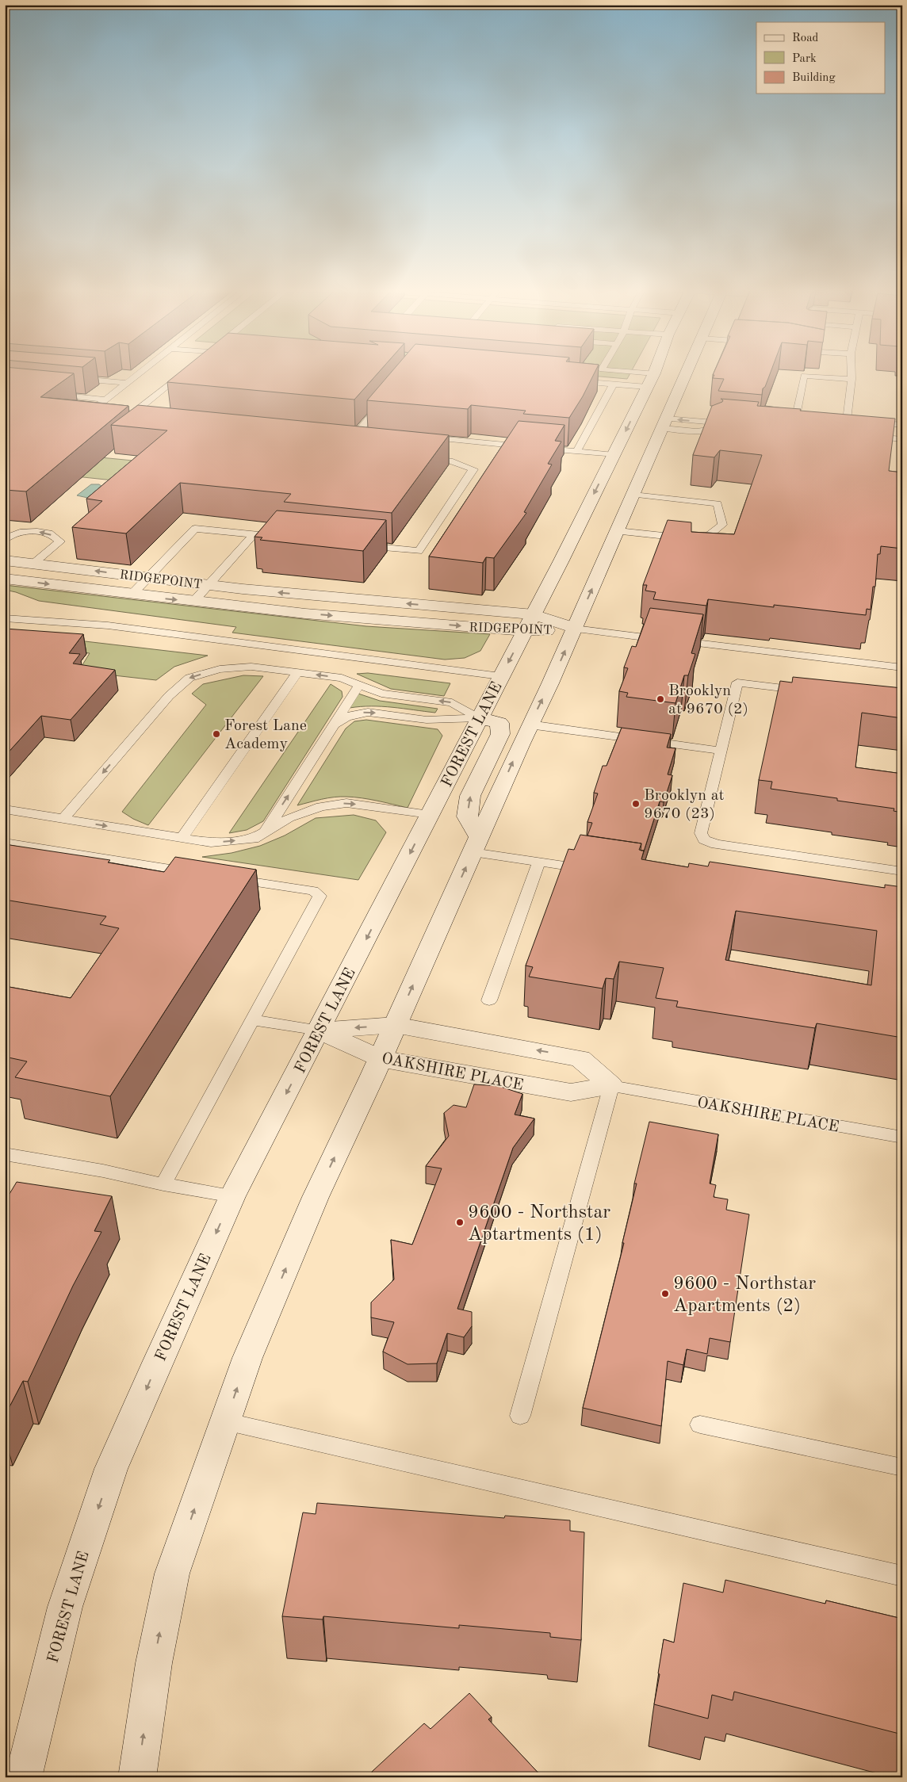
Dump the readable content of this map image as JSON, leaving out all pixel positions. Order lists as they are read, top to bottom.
{
  "streets": {
    "main road": ["RIDGEPOINT", "FOREST LANE", "OAKSHIRE PLACE"]
  },
  "crossings": [
    ["RIDGEPOINT", "FOREST LANE"],
    ["FOREST LANE", "OAKSHIRE PLACE"]
  ],
  "places": [
    "Brooklyn at 9670 (2)",
    "Forest Lane Academy",
    "Brooklyn at 9670 (23)",
    "9600 - Northstar Aptartments (1)",
    "9600 - Northstar Apartments (2)"
  ],
  "legend": ["Road", "Park", "Building"]
}
